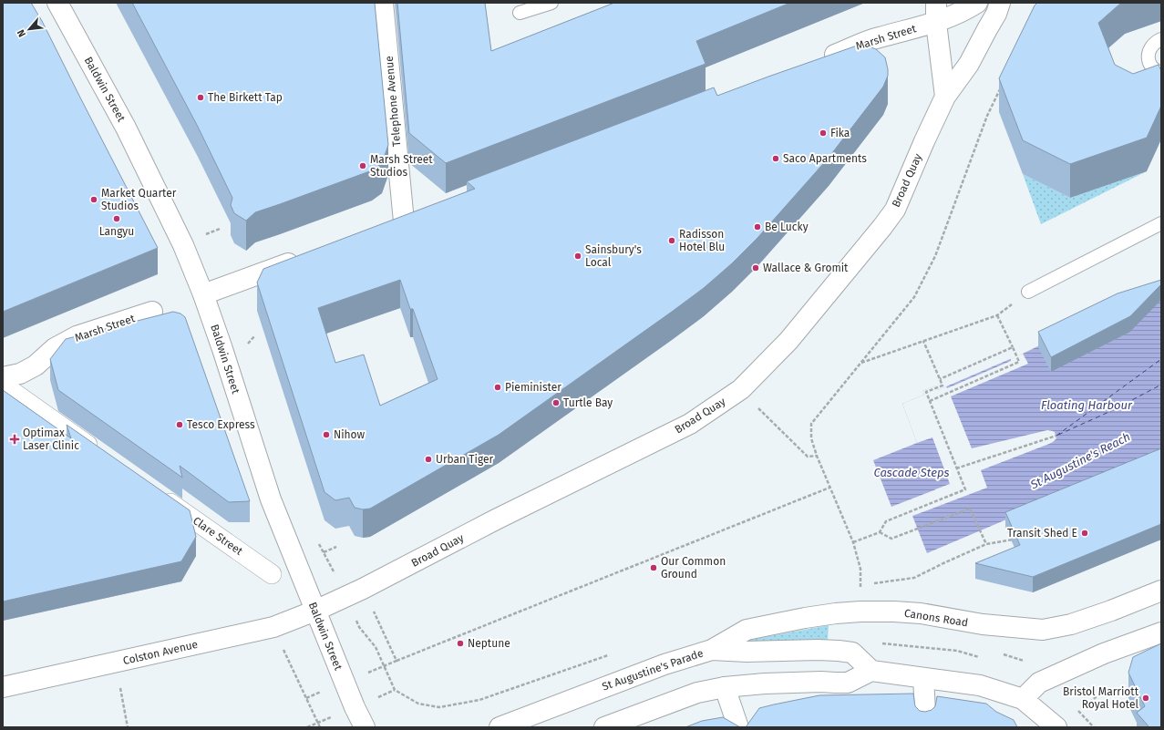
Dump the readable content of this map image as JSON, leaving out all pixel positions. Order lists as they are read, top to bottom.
{
  "streets": {
    "main road": [
      "Marsh Street",
      "Baldwin Street",
      "Telephone Avenue",
      "Broad Quay",
      "Canons Road",
      "Colston Avenue",
      "St Augustine's Parade"
    ],
    "street": ["Clare Street"]
  },
  "crossings": [
    ["Baldwin Street", "Broad Quay"],
    ["Baldwin Street", "Colston Avenue"],
    ["Broad Quay", "Colston Avenue"],
    ["Canons Road", "St Augustine's Parade"]
  ],
  "water": ["Floating Harbour", "St Augustine's Reach", "Cascade Steps"],
  "places": {
    "other": [
      "The Birkett Tap",
      "Fika",
      "Saco Apartments",
      "Marsh Street Studios",
      "Market Quarter Studios",
      "Langyu",
      "Be Lucky",
      "Radisson Hotel Blu",
      "Sainsbury's Local",
      "Wallace & Gromit",
      "Pieminister",
      "Turtle Bay",
      "Tesco Express",
      "Nihow",
      "Urban Tiger",
      "Transit Shed E",
      "Our Common Ground",
      "Neptune",
      "Bristol Marriott Royal Hotel"
    ],
    "health": ["Optimax Laser Clinic"]
  },
  "north": "bottom left"
}
